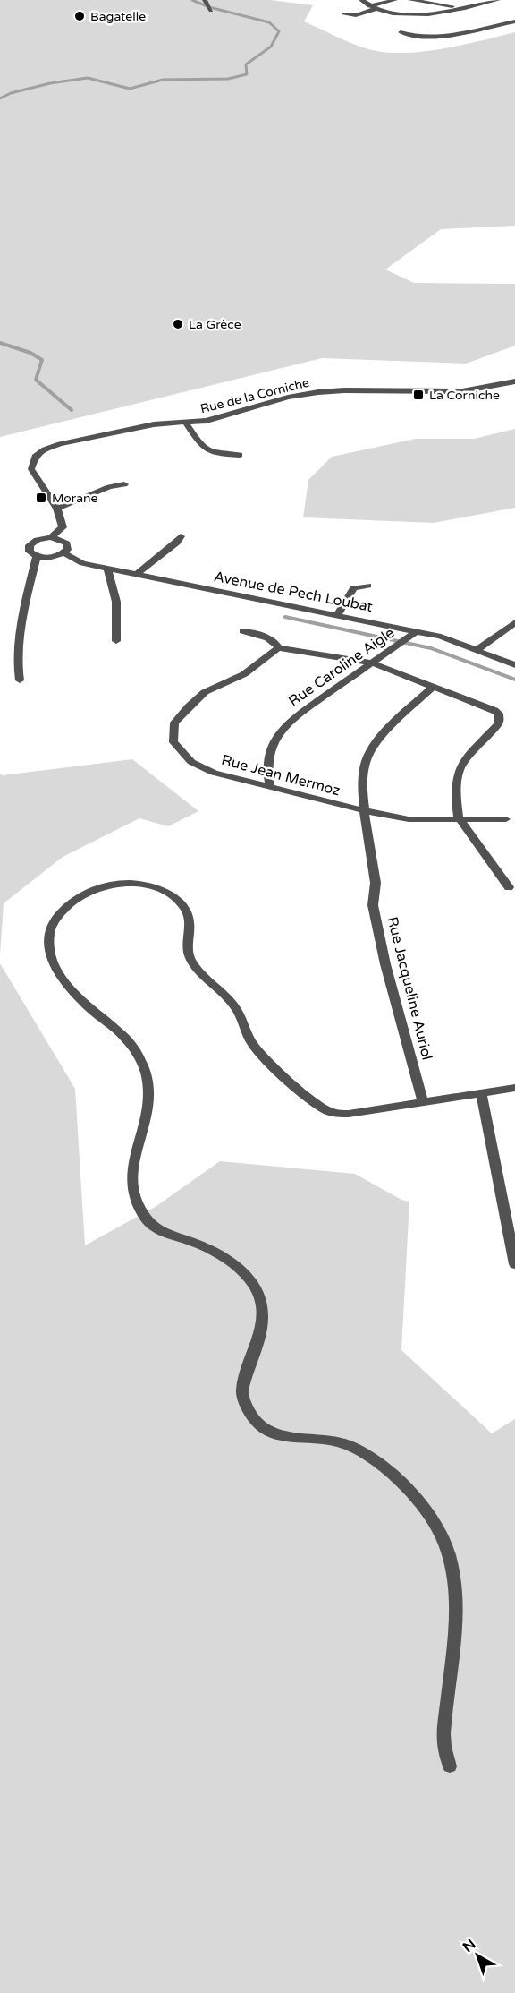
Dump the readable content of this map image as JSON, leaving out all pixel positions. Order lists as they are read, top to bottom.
{
  "streets": {
    "street": [
      "Rue de la Corniche",
      "Avenue de Pech Loubat",
      "Rue Caroline Aigle",
      "Rue Jean Mermoz",
      "Rue Jacqueline Auriol"
    ]
  },
  "crossings": [
    ["Avenue de Pech Loubat", "Rue Caroline Aigle"],
    ["Rue Caroline Aigle", "Rue Jean Mermoz"],
    ["Rue Jean Mermoz", "Rue Jacqueline Auriol"]
  ],
  "places": {
    "other": ["Bagatelle", "La Grèce"],
    "transit": ["La Corniche", "Morane"]
  },
  "north": "top left"
}
